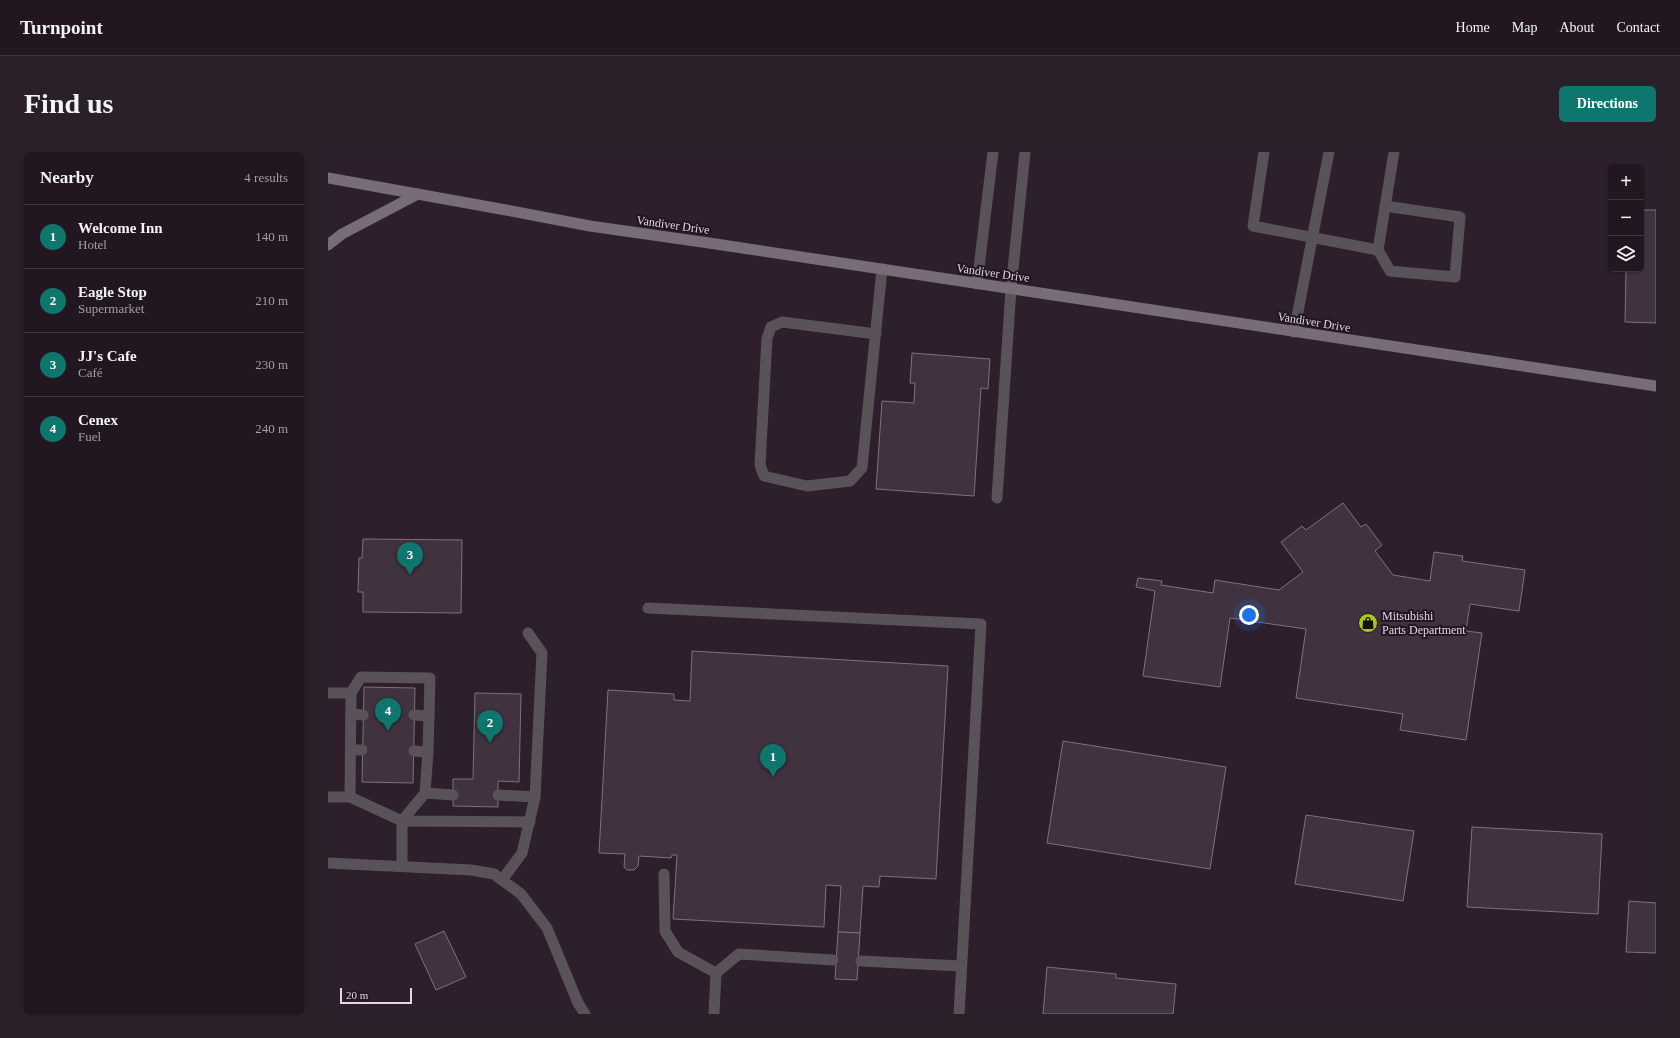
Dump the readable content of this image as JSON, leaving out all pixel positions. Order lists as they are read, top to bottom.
{
  "streets": {
    "main road": ["Vandiver Drive"]
  },
  "places": {
    "shop": ["Mitsubishi Parts Department"]
  },
  "scale_bar": "20 m",
  "page": {
    "header": "Turnpoint",
    "nav": [
      "Home",
      "Map",
      "About",
      "Contact"
    ],
    "buttons": "Directions",
    "title": "Find us",
    "heading": ["Nearby", "4 results"],
    "map_buttons": ["+", "−"],
    "list": [
      {
        "mark": "1",
        "name": "Welcome Inn",
        "note": "Hotel",
        "value": "140 m"
      },
      {
        "mark": "2",
        "name": "Eagle Stop",
        "note": "Supermarket",
        "value": "210 m"
      },
      {
        "mark": "3",
        "name": "JJ's Cafe",
        "note": "Café",
        "value": "230 m"
      },
      {
        "mark": "4",
        "name": "Cenex",
        "note": "Fuel",
        "value": "240 m"
      }
    ],
    "pins": [
      "3",
      "4",
      "2",
      "1"
    ],
    "scale": "20 m"
  }
}
